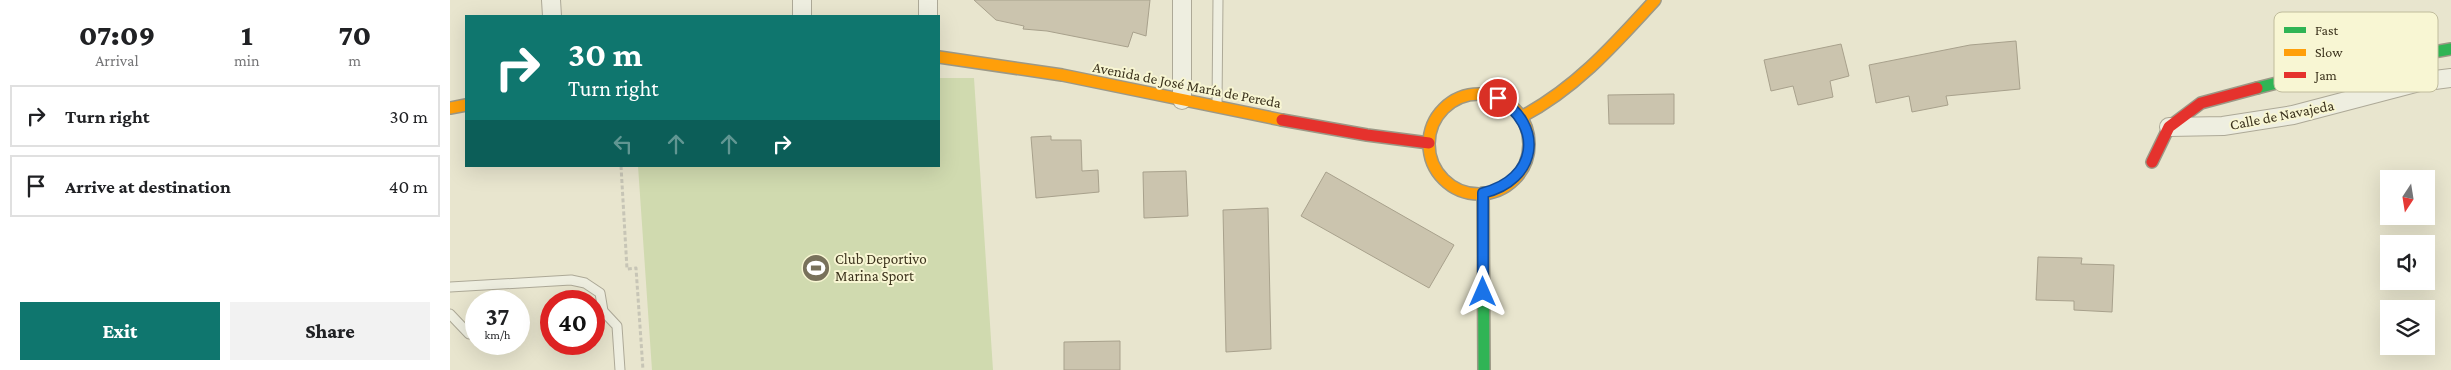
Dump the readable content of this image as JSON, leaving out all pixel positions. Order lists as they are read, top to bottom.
{
  "streets": {
    "street": ["Avenida de José María de Pereda", "Calle de Navajeda"]
  },
  "places": {
    "sports": ["Club Deportivo Marina Sport"]
  },
  "legend": ["Fast", "Slow", "Jam"],
  "north": "bottom",
  "page": {
    "eta": [
      "07:09",
      "Arrival",
      "1",
      "min",
      "70",
      "m"
    ],
    "turn": ["30 m", "Turn right"],
    "list": [
      {
        "name": "Turn right",
        "value": "30 m"
      },
      {
        "name": "Arrive at destination",
        "value": "40 m"
      }
    ],
    "speed": "37 km/h",
    "limit": "40",
    "buttons": ["Exit", "Share"]
  }
}
